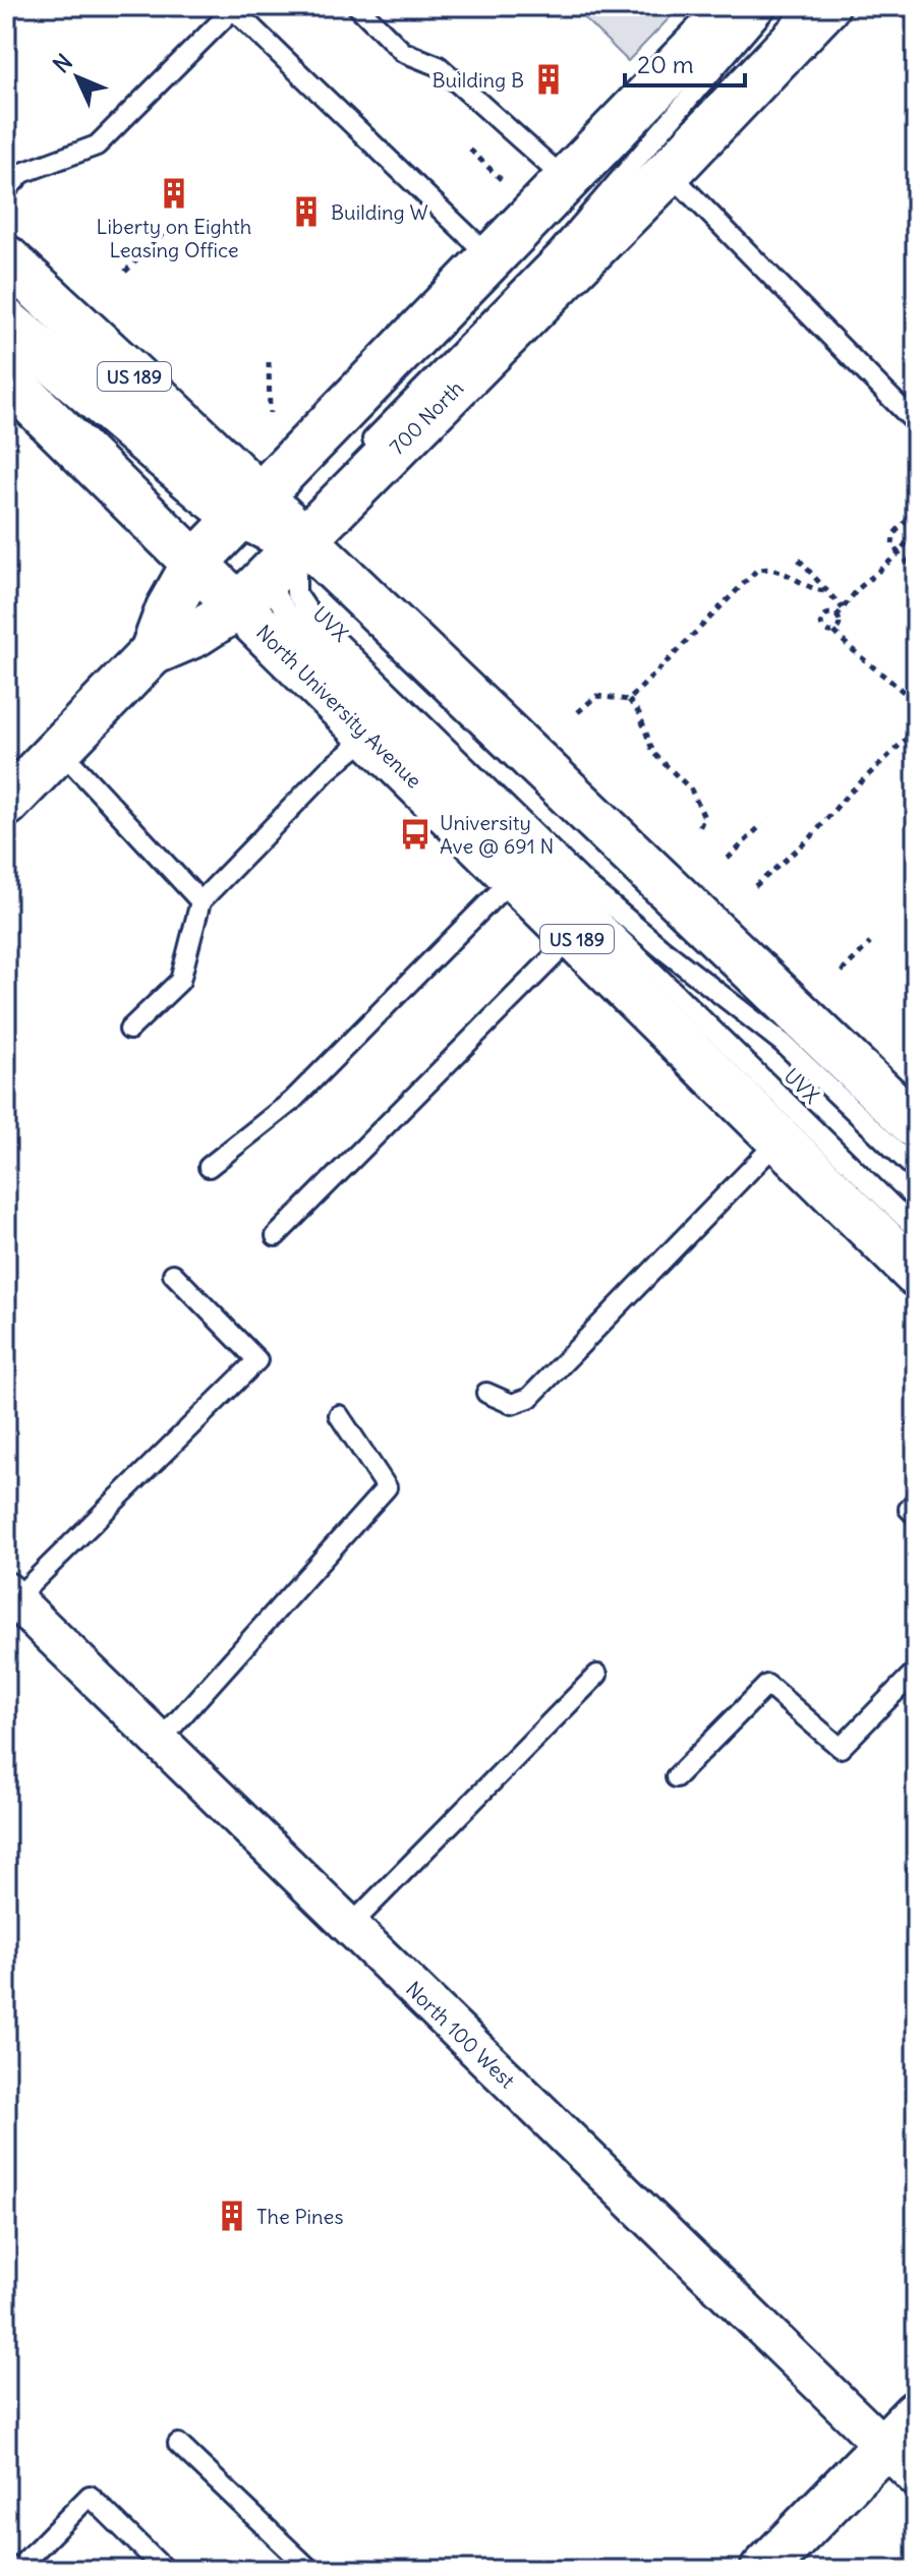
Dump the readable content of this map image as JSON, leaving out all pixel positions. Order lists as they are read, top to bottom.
{
  "streets": {
    "main road": ["US 189", "700 North", "North University Avenue"],
    "street": ["North 100 West"],
    "lane": ["UVX"]
  },
  "crossings": [
    ["US 189", "700 North"],
    ["US 189", "UVX"],
    ["700 North", "UVX"],
    ["700 North", "North University Avenue"]
  ],
  "places": {
    "building": [
      "Building B",
      "Liberty on Eighth Leasing Office",
      "Building W",
      "The Pines"
    ],
    "bus stop": ["University Ave @ 691 N"]
  },
  "scale_bar": "20 m",
  "north": "top left"
}
